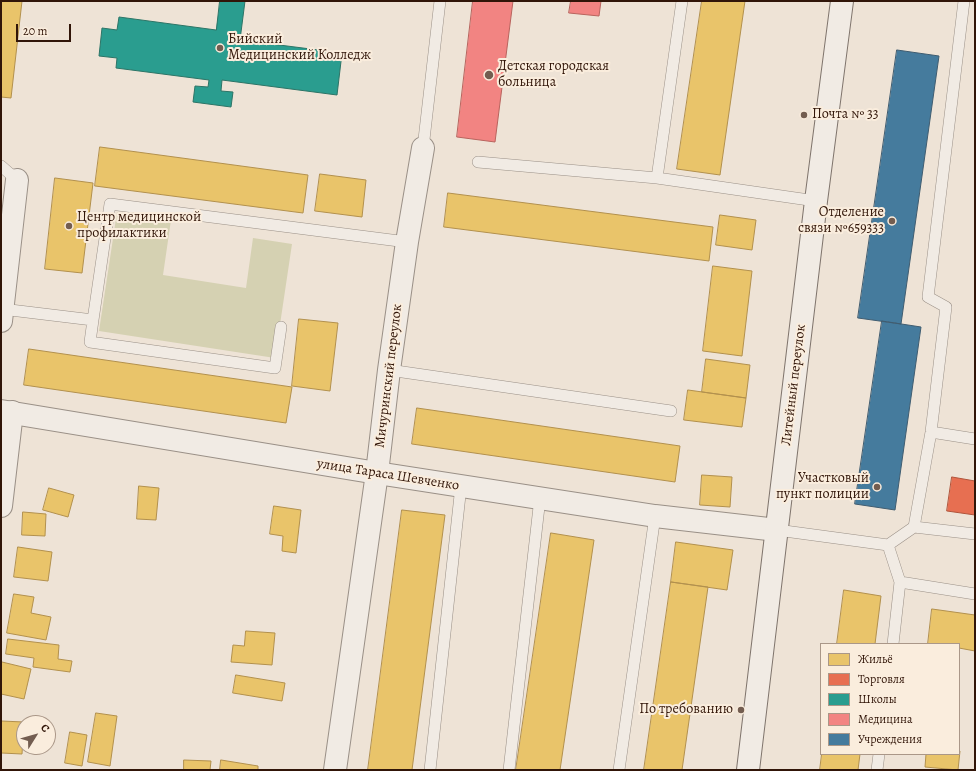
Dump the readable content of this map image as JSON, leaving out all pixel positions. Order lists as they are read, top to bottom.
{
  "streets": {
    "street": ["Мичуринский переулок", "Литейный переулок", "улица Тараса Шевченко"]
  },
  "crossings": [
    ["Мичуринский переулок", "улица Тараса Шевченко"],
    ["Литейный переулок", "улица Тараса Шевченко"]
  ],
  "places": [
    "Бийский Медицинский Колледж",
    "Детская городская больница",
    "Почта № 33",
    "Отделение связи №659333",
    "Центр медицинской профилактики",
    "Участковый пункт полиции",
    "По требованию"
  ],
  "legend": [
    "Жильё",
    "Торговля",
    "Школы",
    "Медицина",
    "Учреждения"
  ],
  "scale_bar": "20 m",
  "north": "top right"
}
